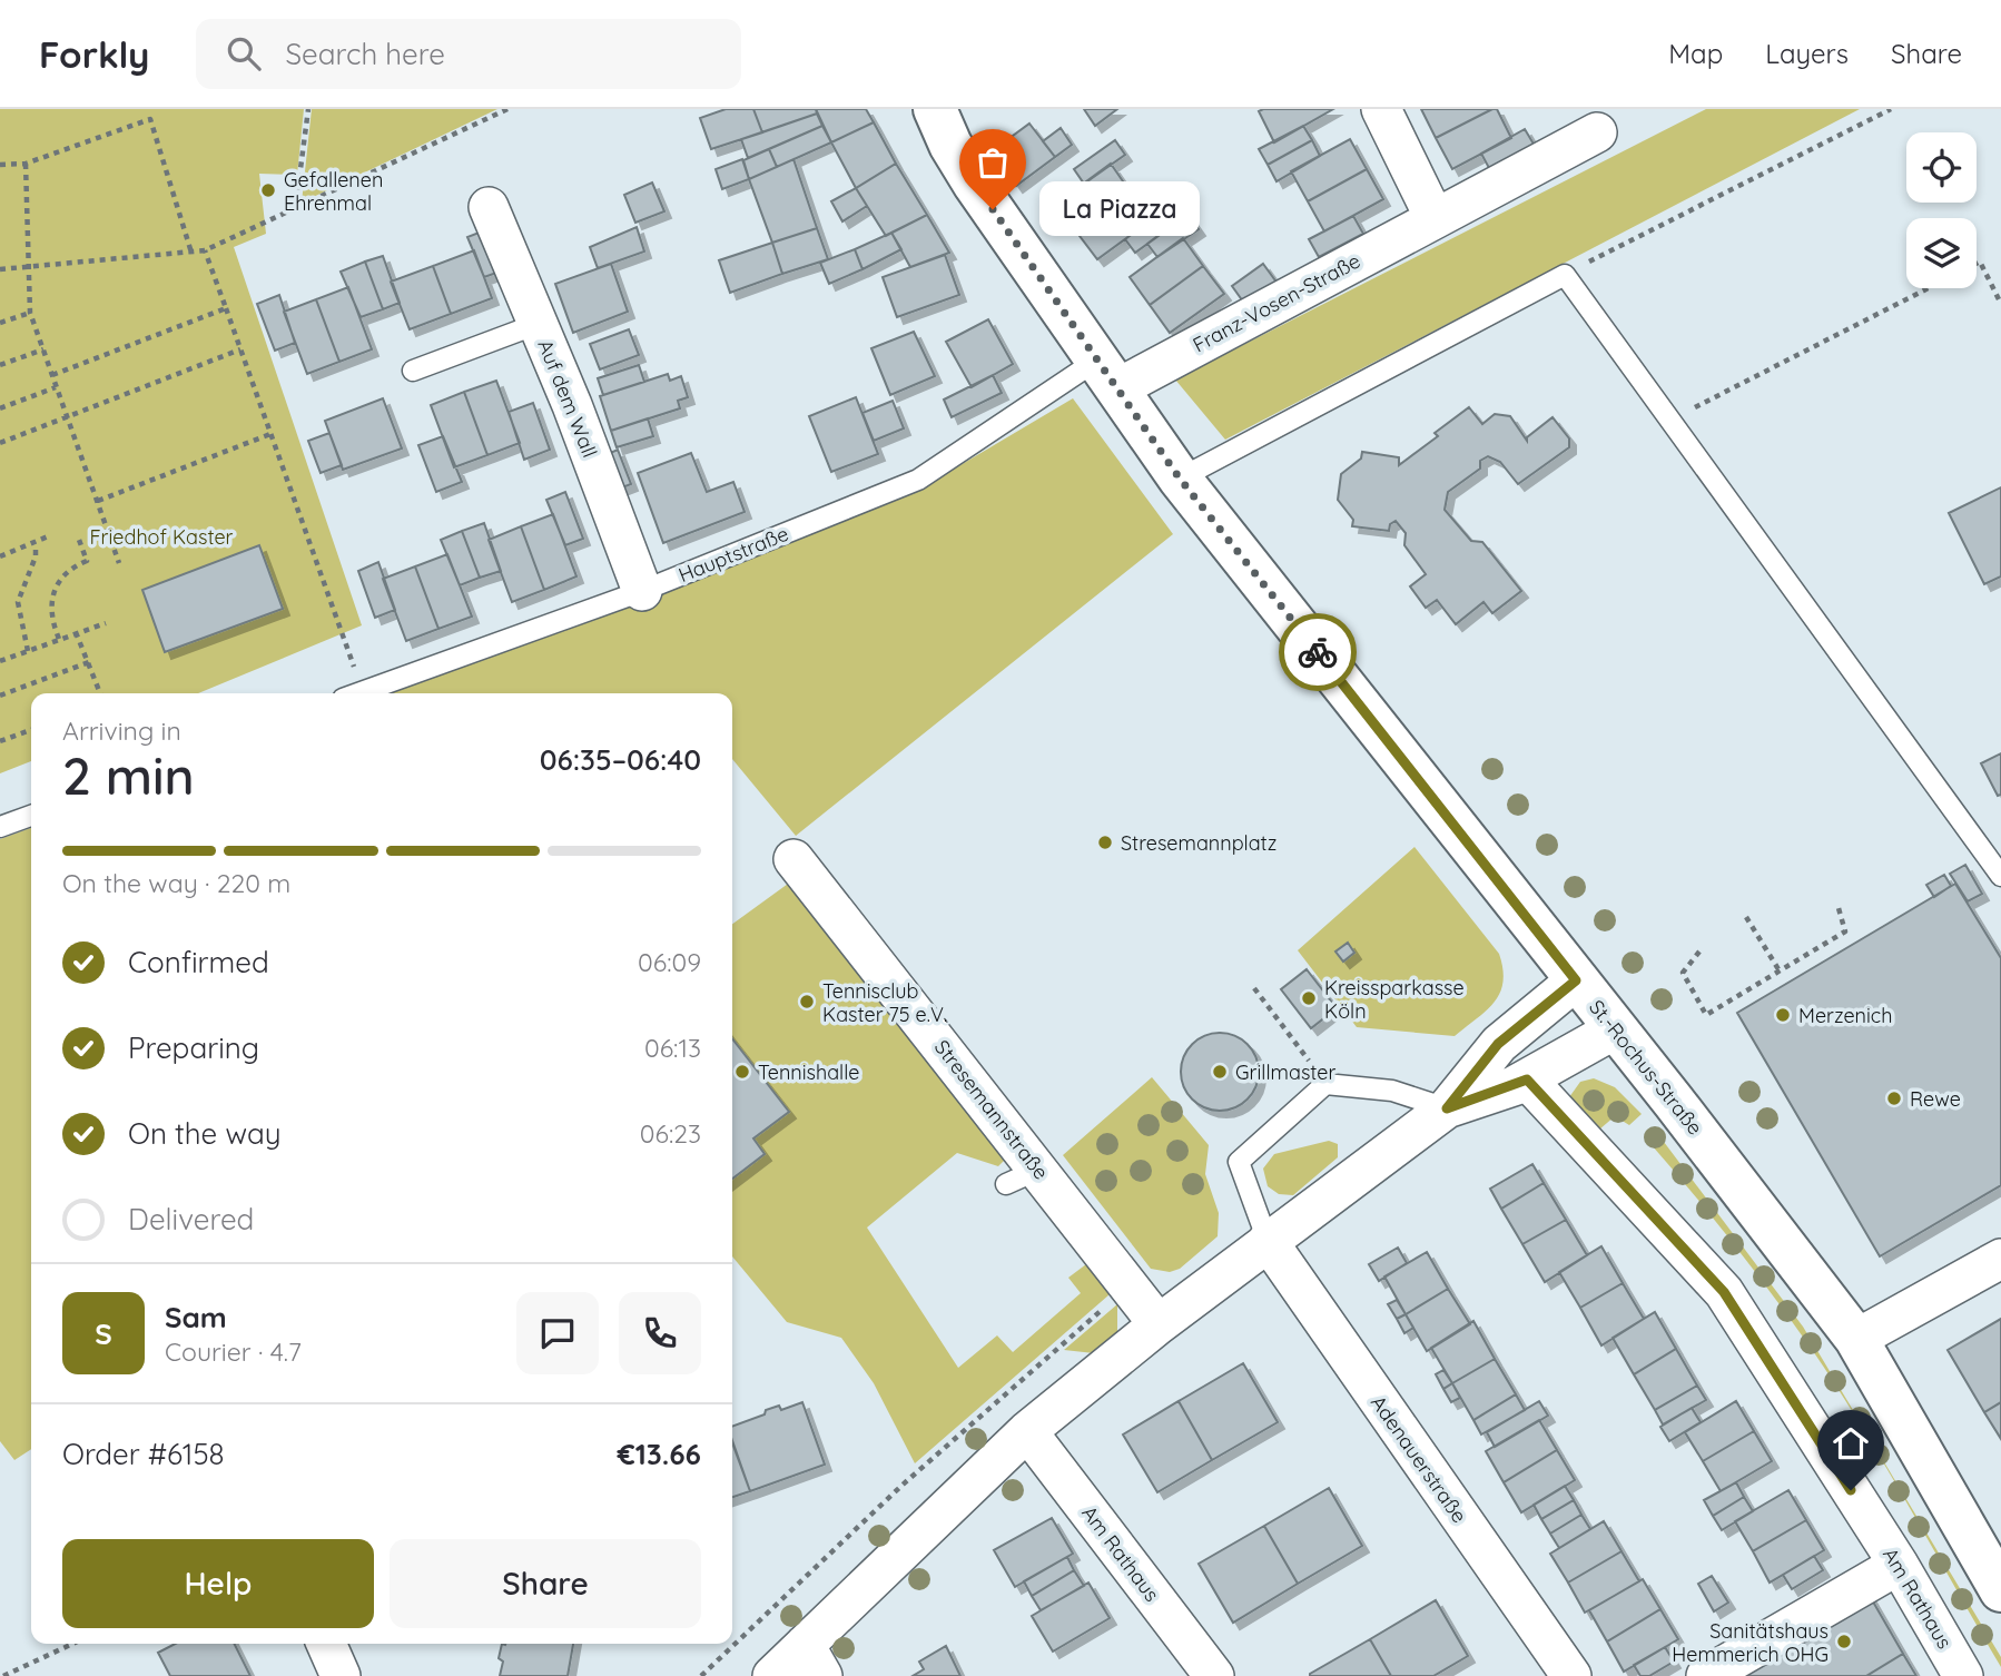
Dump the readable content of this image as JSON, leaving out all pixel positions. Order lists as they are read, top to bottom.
{
  "streets": {
    "street": [
      "Franz-Vosen-Straße",
      "Auf dem Wall",
      "St.-Rochus-Straße",
      "Stresemannstraße",
      "Adenauerstraße",
      "Am Rathaus"
    ],
    "lane": ["Hauptstraße"]
  },
  "crossings": [
    ["Franz-Vosen-Straße", "Hauptstraße"],
    ["Franz-Vosen-Straße", "St.-Rochus-Straße"],
    ["Auf dem Wall", "Hauptstraße"],
    ["Hauptstraße", "St.-Rochus-Straße"]
  ],
  "parks": ["Friedhof Kaster"],
  "places": [
    "Gefallenen Ehrenmal",
    "La Piazza",
    "Stresemannplatz",
    "Kreissparkasse Köln",
    "Tennisclub Kaster 75 e.V.",
    "Merzenich",
    "Tennishalle",
    "Grillmaster",
    "Rewe",
    "Sanitätshaus Hemmerich OHG"
  ],
  "page": {
    "header": "Forkly",
    "search": "Search here",
    "nav": ["Map", "Layers", "Share"],
    "bubble": "La Piazza",
    "heading": ["2 min", "Arriving in", "06:35–06:40"],
    "panel": [
      "Sam",
      "Courier · 4.7",
      "Order #6158",
      "€13.66"
    ],
    "bar": "On the way · 220 m",
    "list": [
      ["Confirmed", "06:09"],
      ["Preparing", "06:13"],
      ["On the way", "06:23"],
      "Delivered"
    ],
    "round": "S",
    "buttons": ["Help", "Share"]
  }
}
